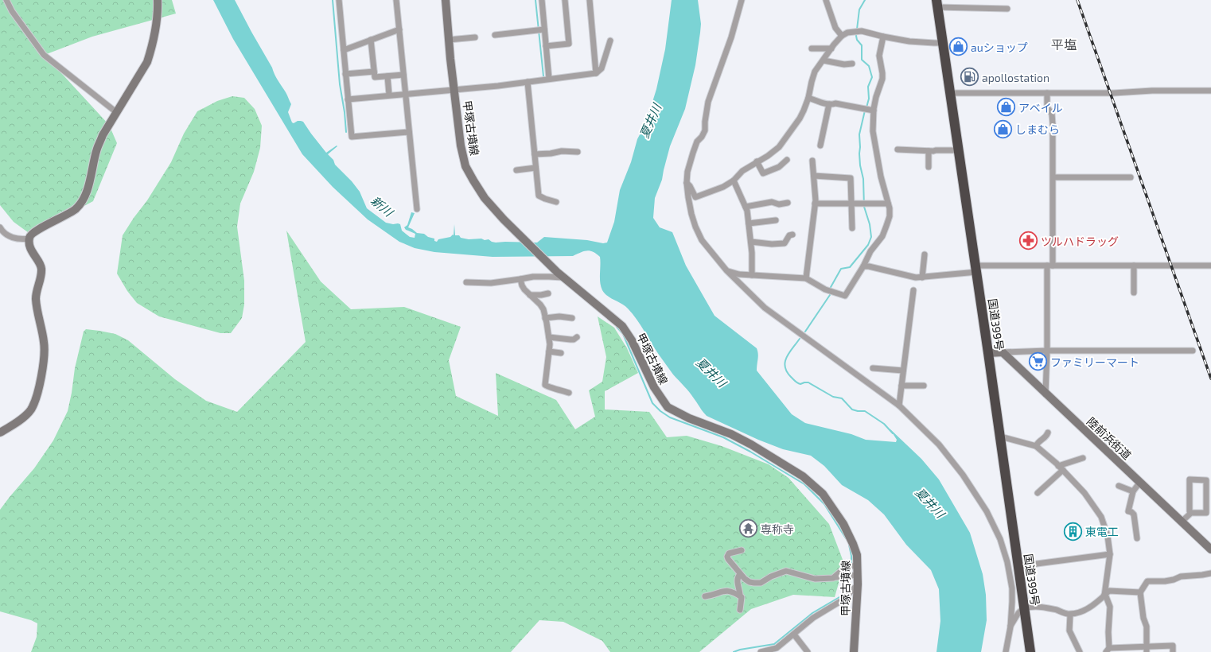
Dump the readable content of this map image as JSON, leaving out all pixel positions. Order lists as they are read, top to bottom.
{
  "streets": {
    "highway": ["国道399号"],
    "main road": ["甲塚古墳線", "陸前浜街道"]
  },
  "districts": ["平塩"],
  "water": ["夏井川", "新川"],
  "places": {
    "shop": ["auショップ", "アベイル", "しまむら"],
    "fuel station": ["apollostation"],
    "pharmacy": ["ツルハドラッグ"],
    "supermarket": ["ファミリーマート"],
    "temple": ["専称寺"],
    "building": ["東電工"]
  }
}
